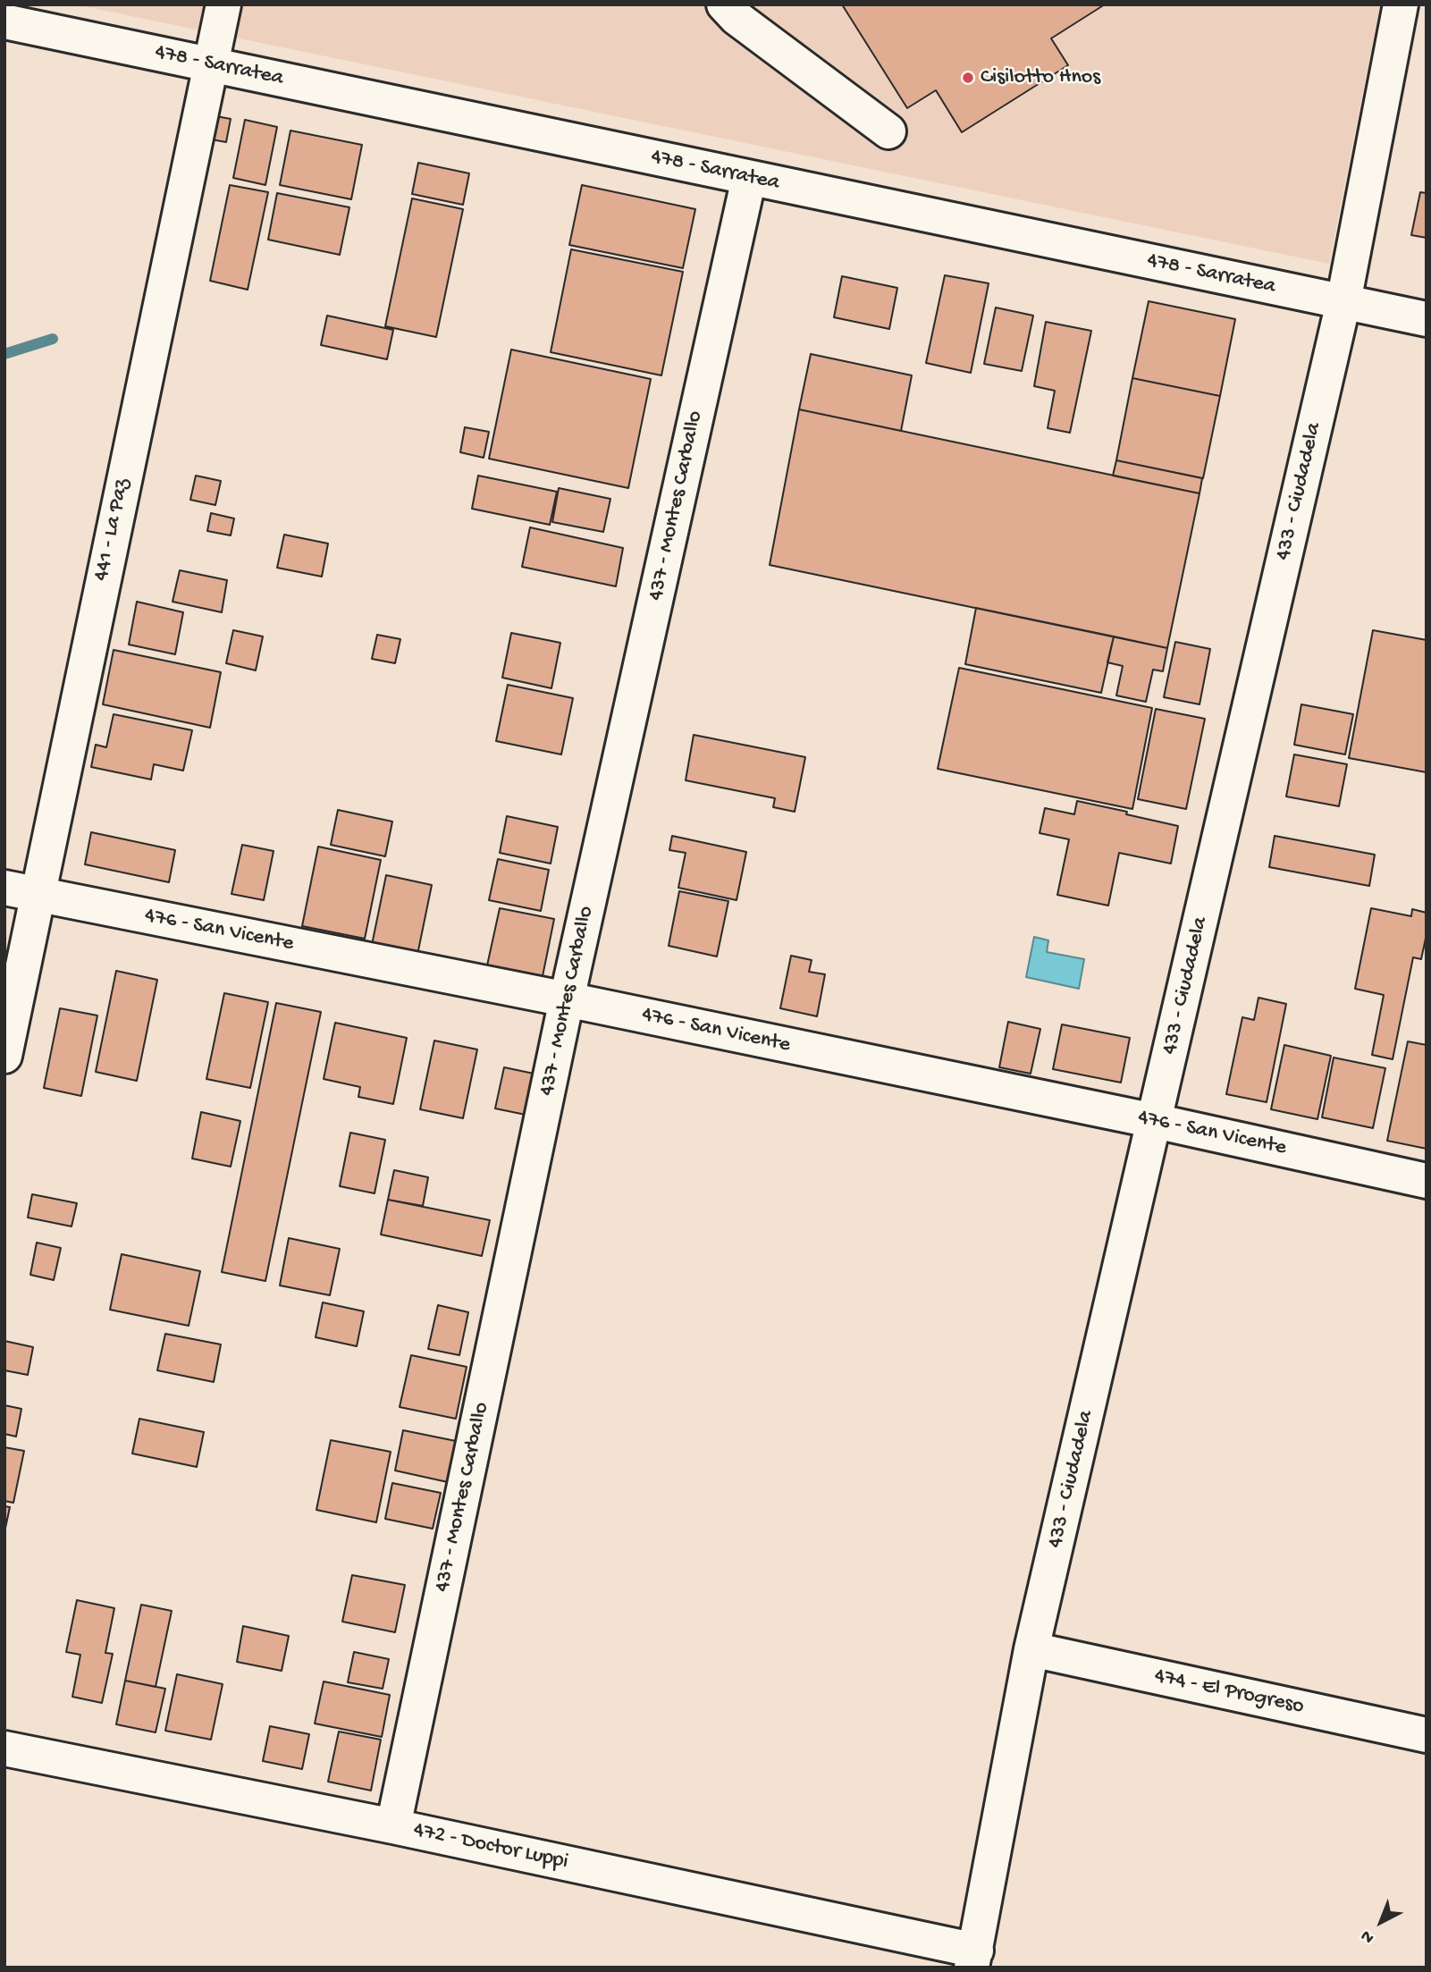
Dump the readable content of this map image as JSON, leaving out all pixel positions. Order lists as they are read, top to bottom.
{
  "streets": {
    "street": [
      "478 - Sarratea",
      "433 - Ciudadela",
      "437 - Montes Carballo",
      "441 - La Paz",
      "476 - San Vicente",
      "474 - El Progreso",
      "472 - Doctor Luppi"
    ]
  },
  "crossings": [
    ["478 - Sarratea", "433 - Ciudadela"],
    ["478 - Sarratea", "437 - Montes Carballo"],
    ["478 - Sarratea", "441 - La Paz"],
    ["433 - Ciudadela", "476 - San Vicente"],
    ["433 - Ciudadela", "474 - El Progreso"],
    ["433 - Ciudadela", "472 - Doctor Luppi"],
    ["437 - Montes Carballo", "476 - San Vicente"],
    ["437 - Montes Carballo", "472 - Doctor Luppi"],
    ["441 - La Paz", "476 - San Vicente"]
  ],
  "places": ["Cisilotto Hnos"],
  "north": "bottom left"
}
